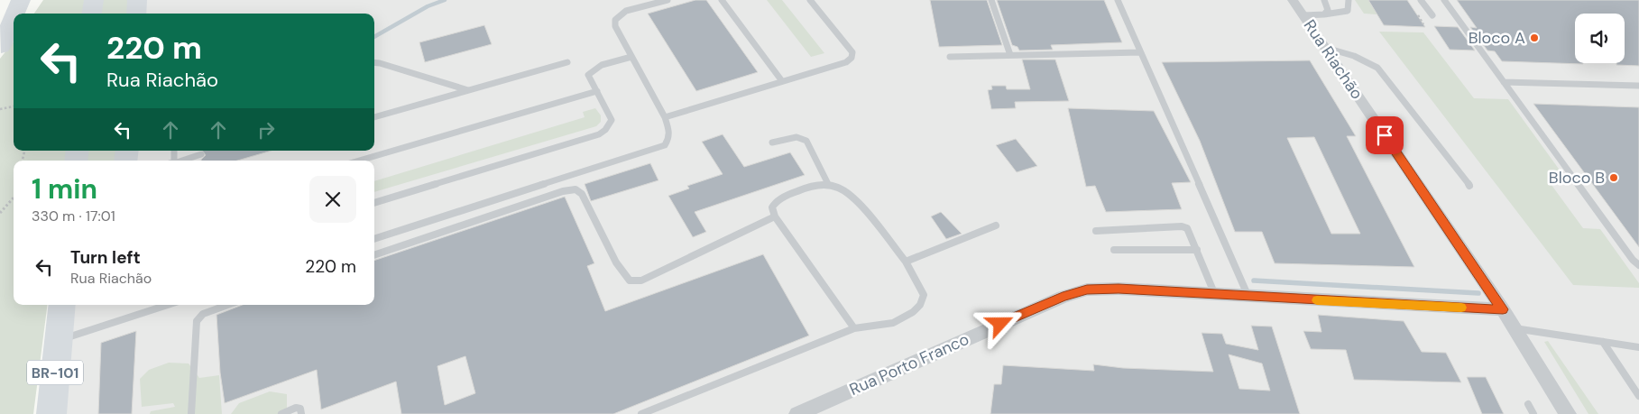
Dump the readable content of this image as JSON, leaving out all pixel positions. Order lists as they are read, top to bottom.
{
  "streets": {
    "highway": ["BR-101"],
    "street": ["Rua Riachão", "Rua Porto Franco"]
  },
  "crossings": [
    ["Rua Riachão", "Rua Porto Franco"]
  ],
  "places": ["Bloco A", "Bloco B"],
  "page": {
    "turn": ["220 m", "Rua Riachão"],
    "heading": ["1 min", "330 m · 17:01"],
    "list": [
      {
        "name": "Turn left",
        "note": "Rua Riachão",
        "value": "220 m"
      }
    ]
  }
}
